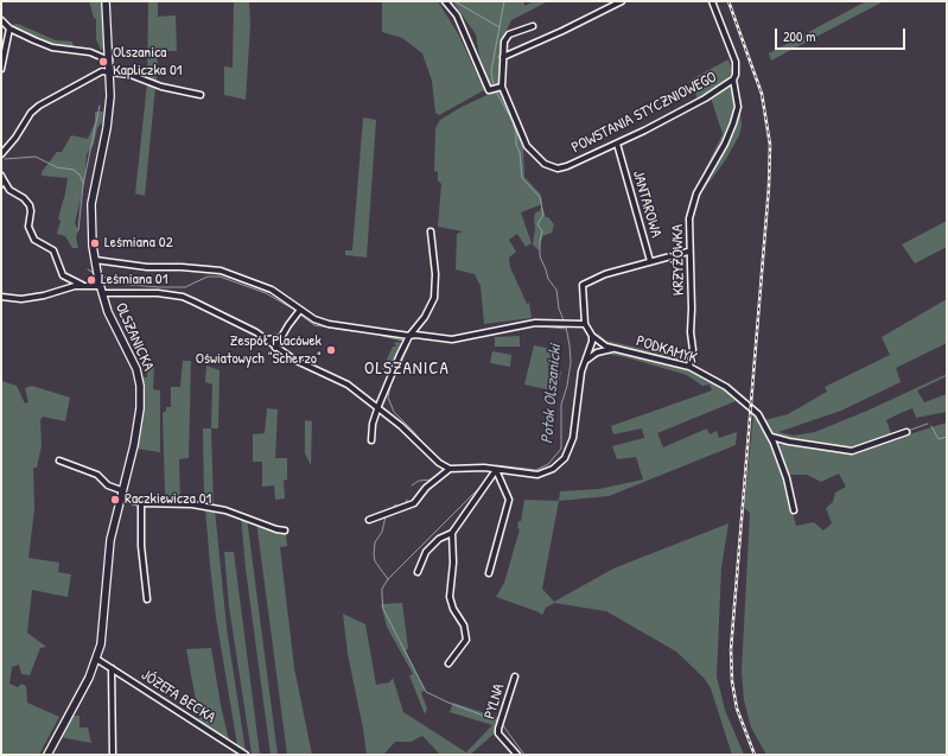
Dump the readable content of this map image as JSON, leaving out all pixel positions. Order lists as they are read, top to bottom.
{
  "streets": {
    "street": [
      "POWSTANIA STYCZNIOWEGO",
      "JANTAROWA",
      "KRZYŻÓWKA",
      "OLSZANICKA",
      "PODKAMYK",
      "JÓZEFA BECKA",
      "PYLNA"
    ]
  },
  "crossings": [
    ["POWSTANIA STYCZNIOWEGO", "JANTAROWA"],
    ["POWSTANIA STYCZNIOWEGO", "KRZYŻÓWKA"],
    ["JANTAROWA", "KRZYŻÓWKA"],
    ["KRZYŻÓWKA", "PODKAMYK"],
    ["OLSZANICKA", "JÓZEFA BECKA"]
  ],
  "districts": ["OLSZANICA"],
  "water": ["Potok Olszanicki"],
  "places": [
    "Olszanica Kapliczka 01",
    "Leśmiana 02",
    "Leśmiana 01",
    "Zespół Placówek Oświatowych \"Scherzo\"",
    "Raczkiewicza 01"
  ],
  "scale_bar": "200 m"
}
